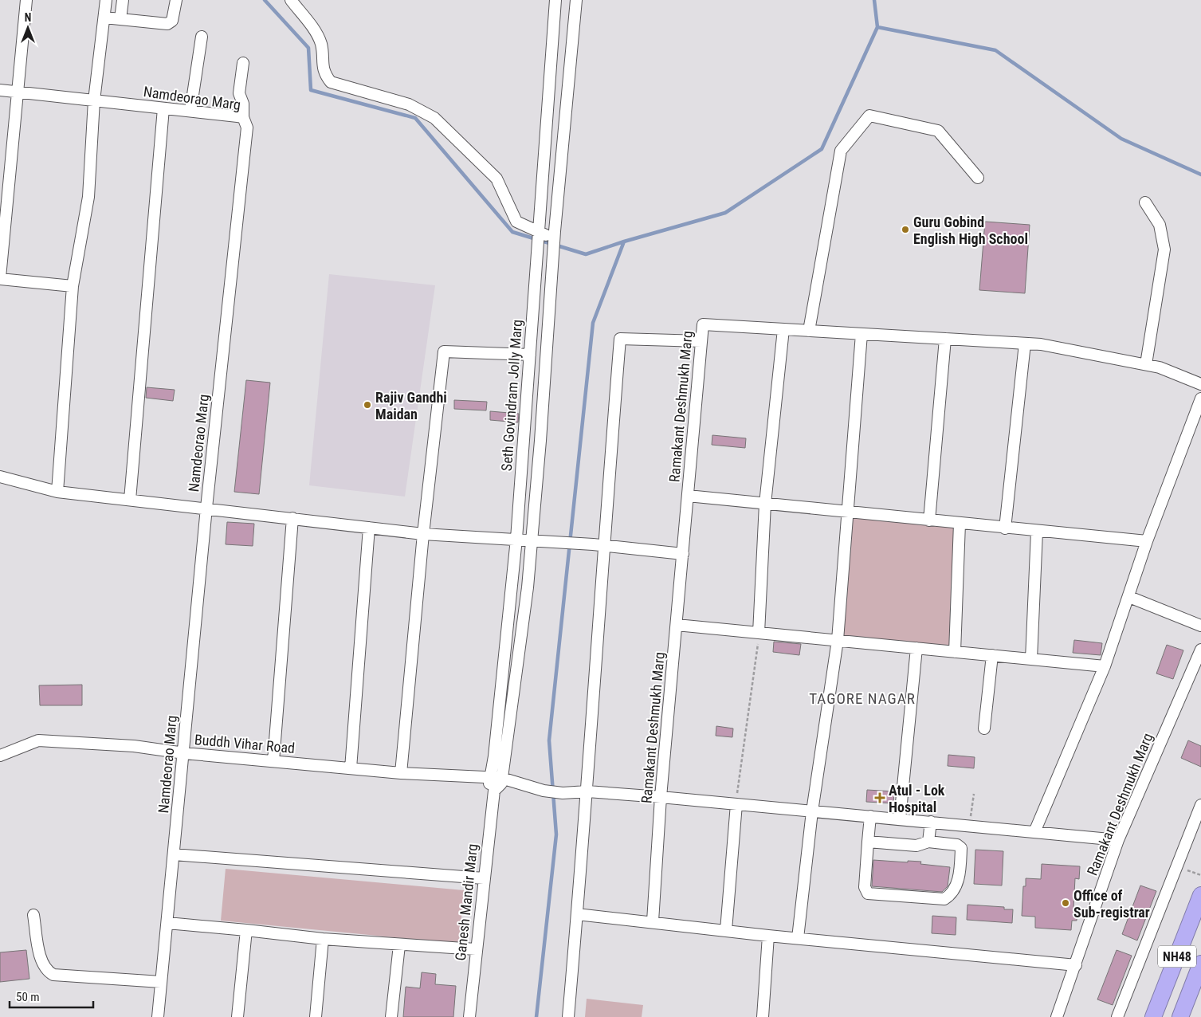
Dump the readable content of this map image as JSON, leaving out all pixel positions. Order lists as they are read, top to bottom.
{
  "streets": {
    "highway": ["NH48"],
    "street": [
      "Namdeorao Marg",
      "Seth Govindram Jolly Marg",
      "Ramakant Deshmukh Marg",
      "Buddh Vihar Road",
      "Ganesh Mandir Marg"
    ]
  },
  "crossings": [
    ["Namdeorao Marg", "Buddh Vihar Road"],
    ["Seth Govindram Jolly Marg", "Buddh Vihar Road"],
    ["Seth Govindram Jolly Marg", "Ganesh Mandir Marg"],
    ["Ramakant Deshmukh Marg", "Buddh Vihar Road"]
  ],
  "districts": ["TAGORE NAGAR"],
  "places": {
    "other": ["Guru Gobind English High School", "Rajiv Gandhi Maidan", "Office of Sub-registrar"],
    "health": ["Atul - Lok Hospital"]
  },
  "scale_bar": "50 m",
  "north": "top"
}
